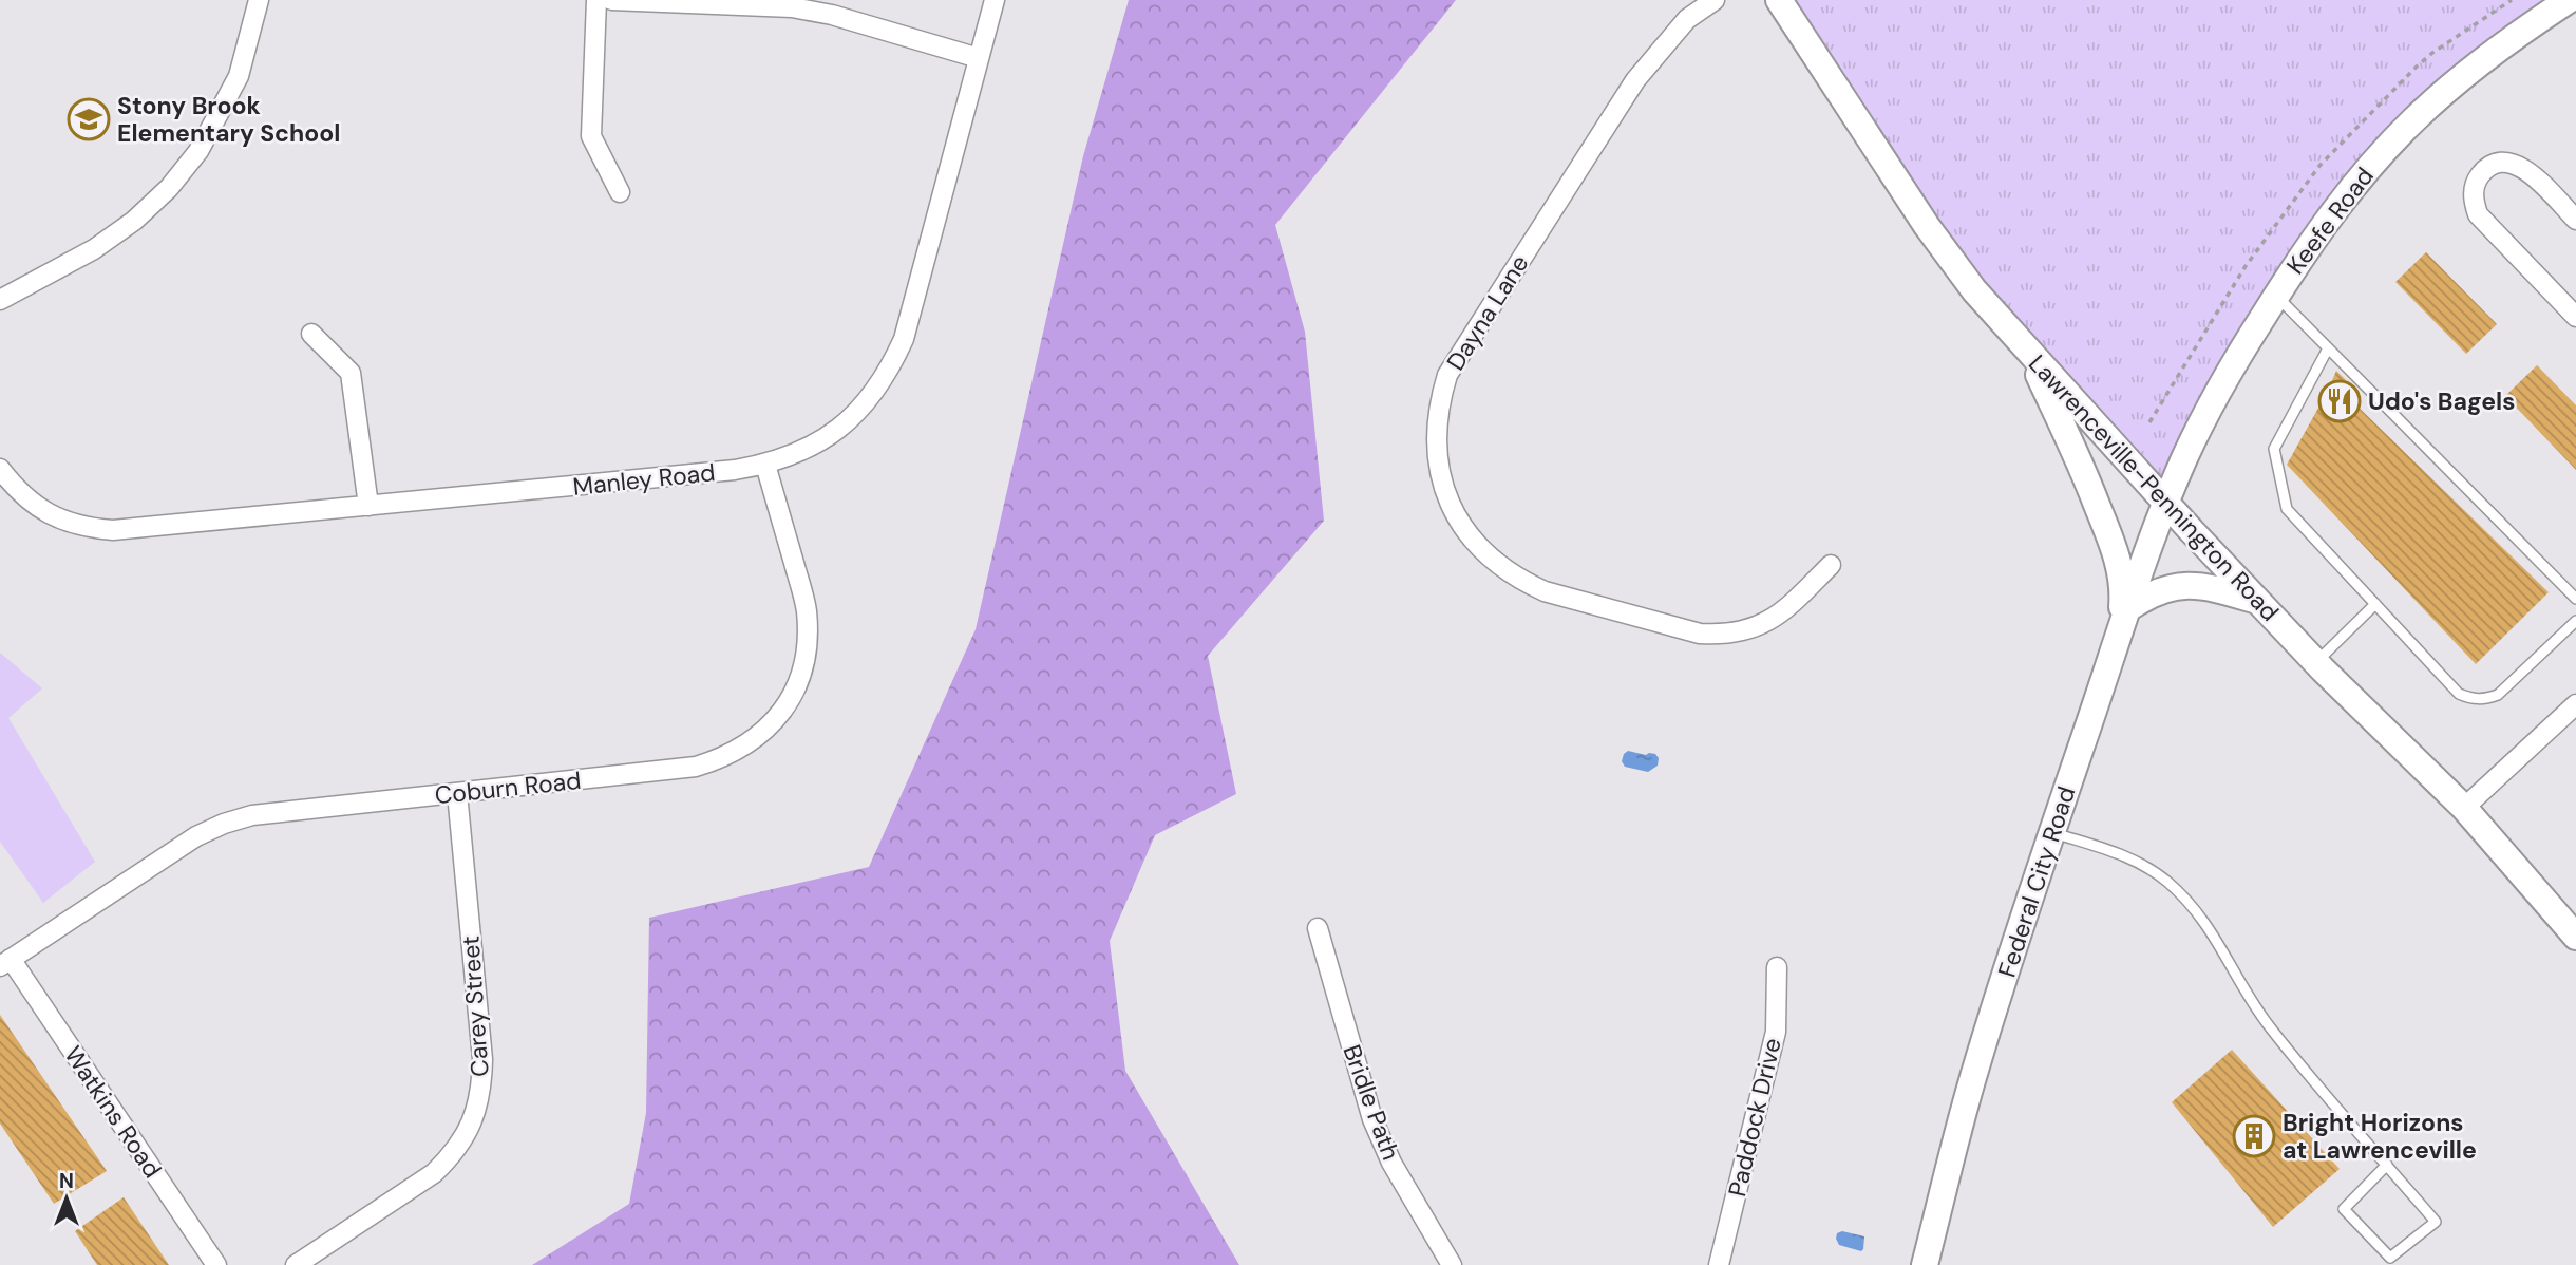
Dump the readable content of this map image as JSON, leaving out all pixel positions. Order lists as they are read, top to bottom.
{
  "streets": {
    "street": [
      "Keefe Road",
      "Dayna Lane",
      "Manley Road",
      "Lawrenceville-Pennington Road",
      "Coburn Road",
      "Federal City Road",
      "Carey Street",
      "Bridle Path",
      "Watkins Road",
      "Paddock Drive"
    ]
  },
  "crossings": [
    ["Keefe Road", "Lawrenceville-Pennington Road"],
    ["Keefe Road", "Federal City Road"],
    ["Manley Road", "Coburn Road"],
    ["Lawrenceville-Pennington Road", "Federal City Road"],
    ["Coburn Road", "Carey Street"],
    ["Coburn Road", "Watkins Road"]
  ],
  "places": {
    "school or university": ["Stony Brook Elementary School"],
    "restaurant": ["Udo's Bagels"],
    "building": ["Bright Horizons at Lawrenceville"]
  },
  "north": "top"
}
